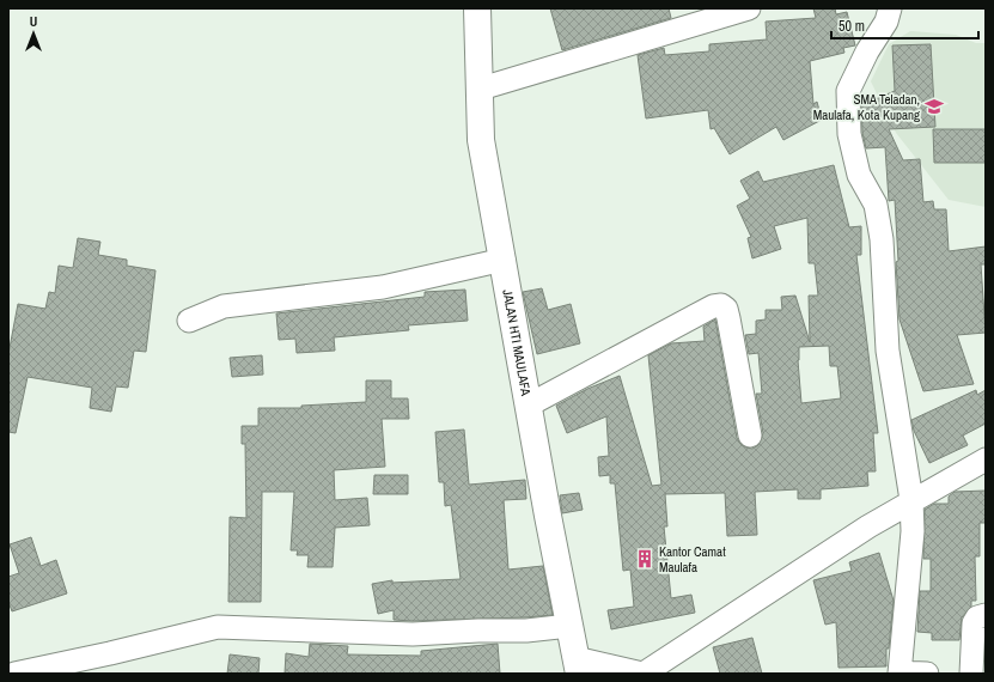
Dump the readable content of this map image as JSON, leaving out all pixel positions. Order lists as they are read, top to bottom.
{
  "streets": {
    "street": ["JALAN HTI MAULAFA"]
  },
  "places": {
    "school or university": ["SMA Teladan, Maulafa, Kota Kupang"],
    "building": ["Kantor Camat Maulafa"]
  },
  "scale_bar": "50 m",
  "north": "top"
}
